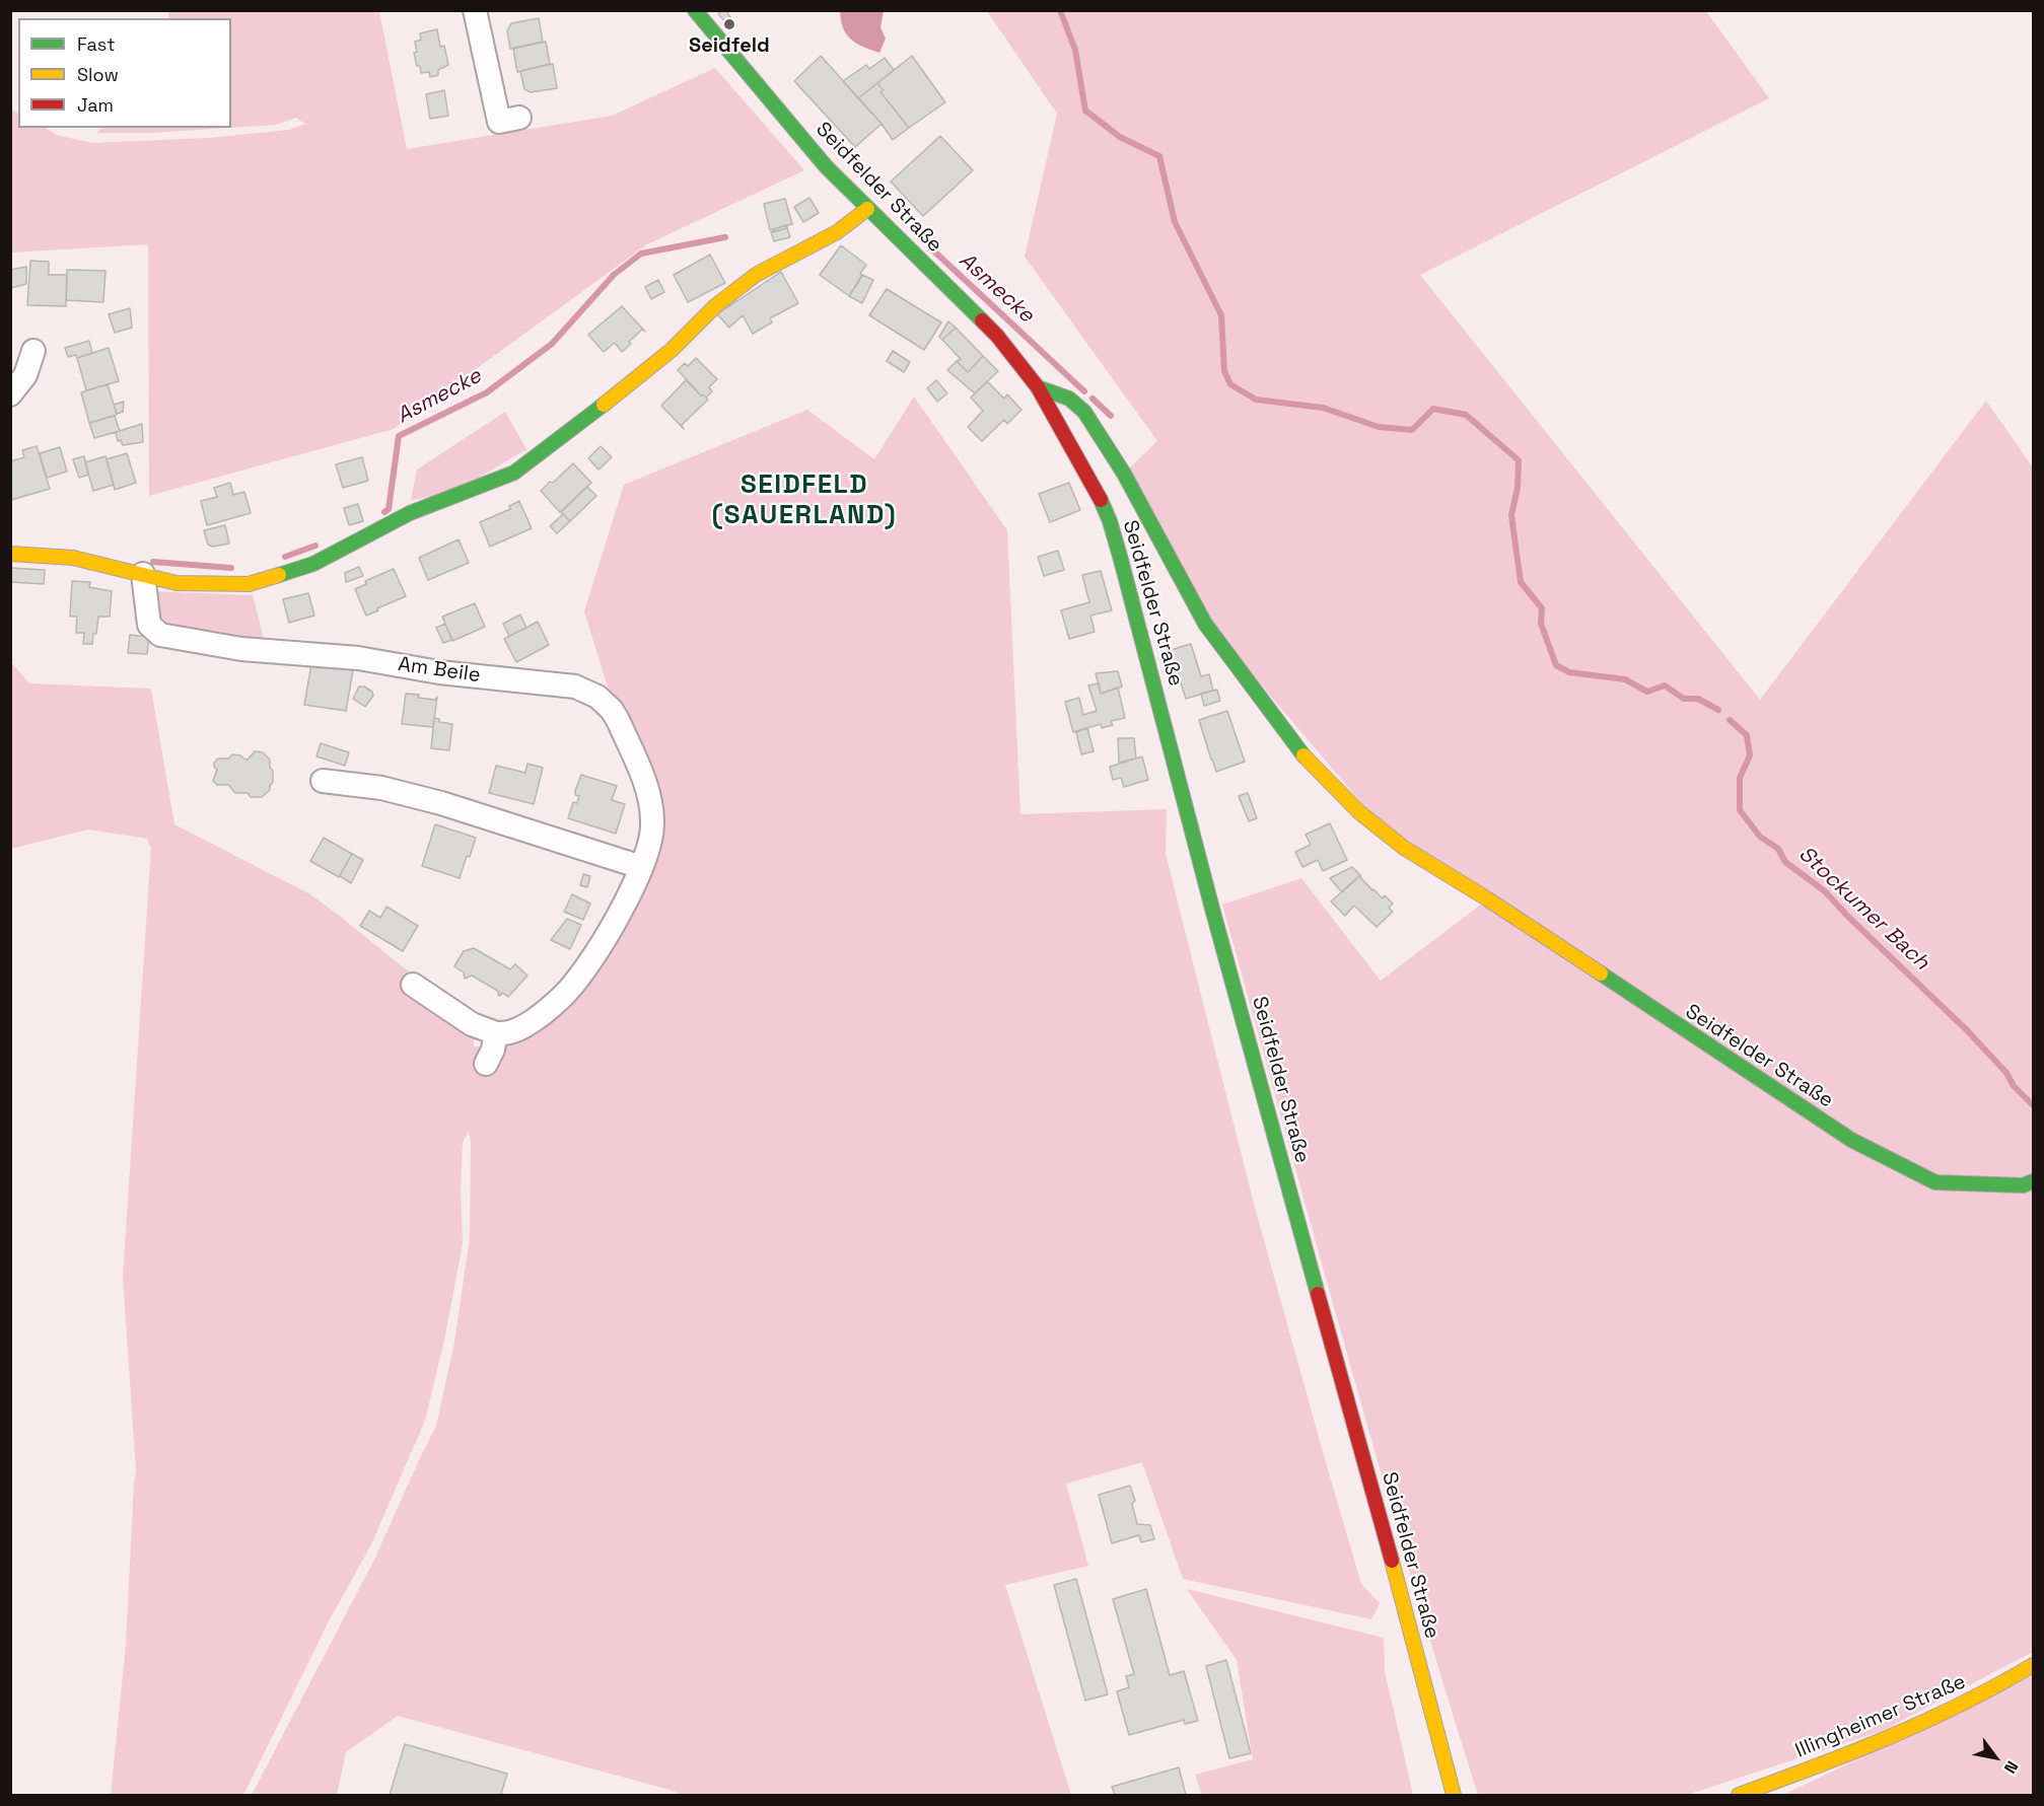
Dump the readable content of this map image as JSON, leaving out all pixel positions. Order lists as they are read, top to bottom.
{
  "streets": {
    "street": ["Seidfelder Straße", "Am Beile", "Illingheimer Straße"]
  },
  "districts": ["SEIDFELD (SAUERLAND)"],
  "water": ["Asmecke", "Stockumer Bach"],
  "places": ["Seidfeld"],
  "legend": ["Fast", "Slow", "Jam"],
  "north": "bottom right"
}
